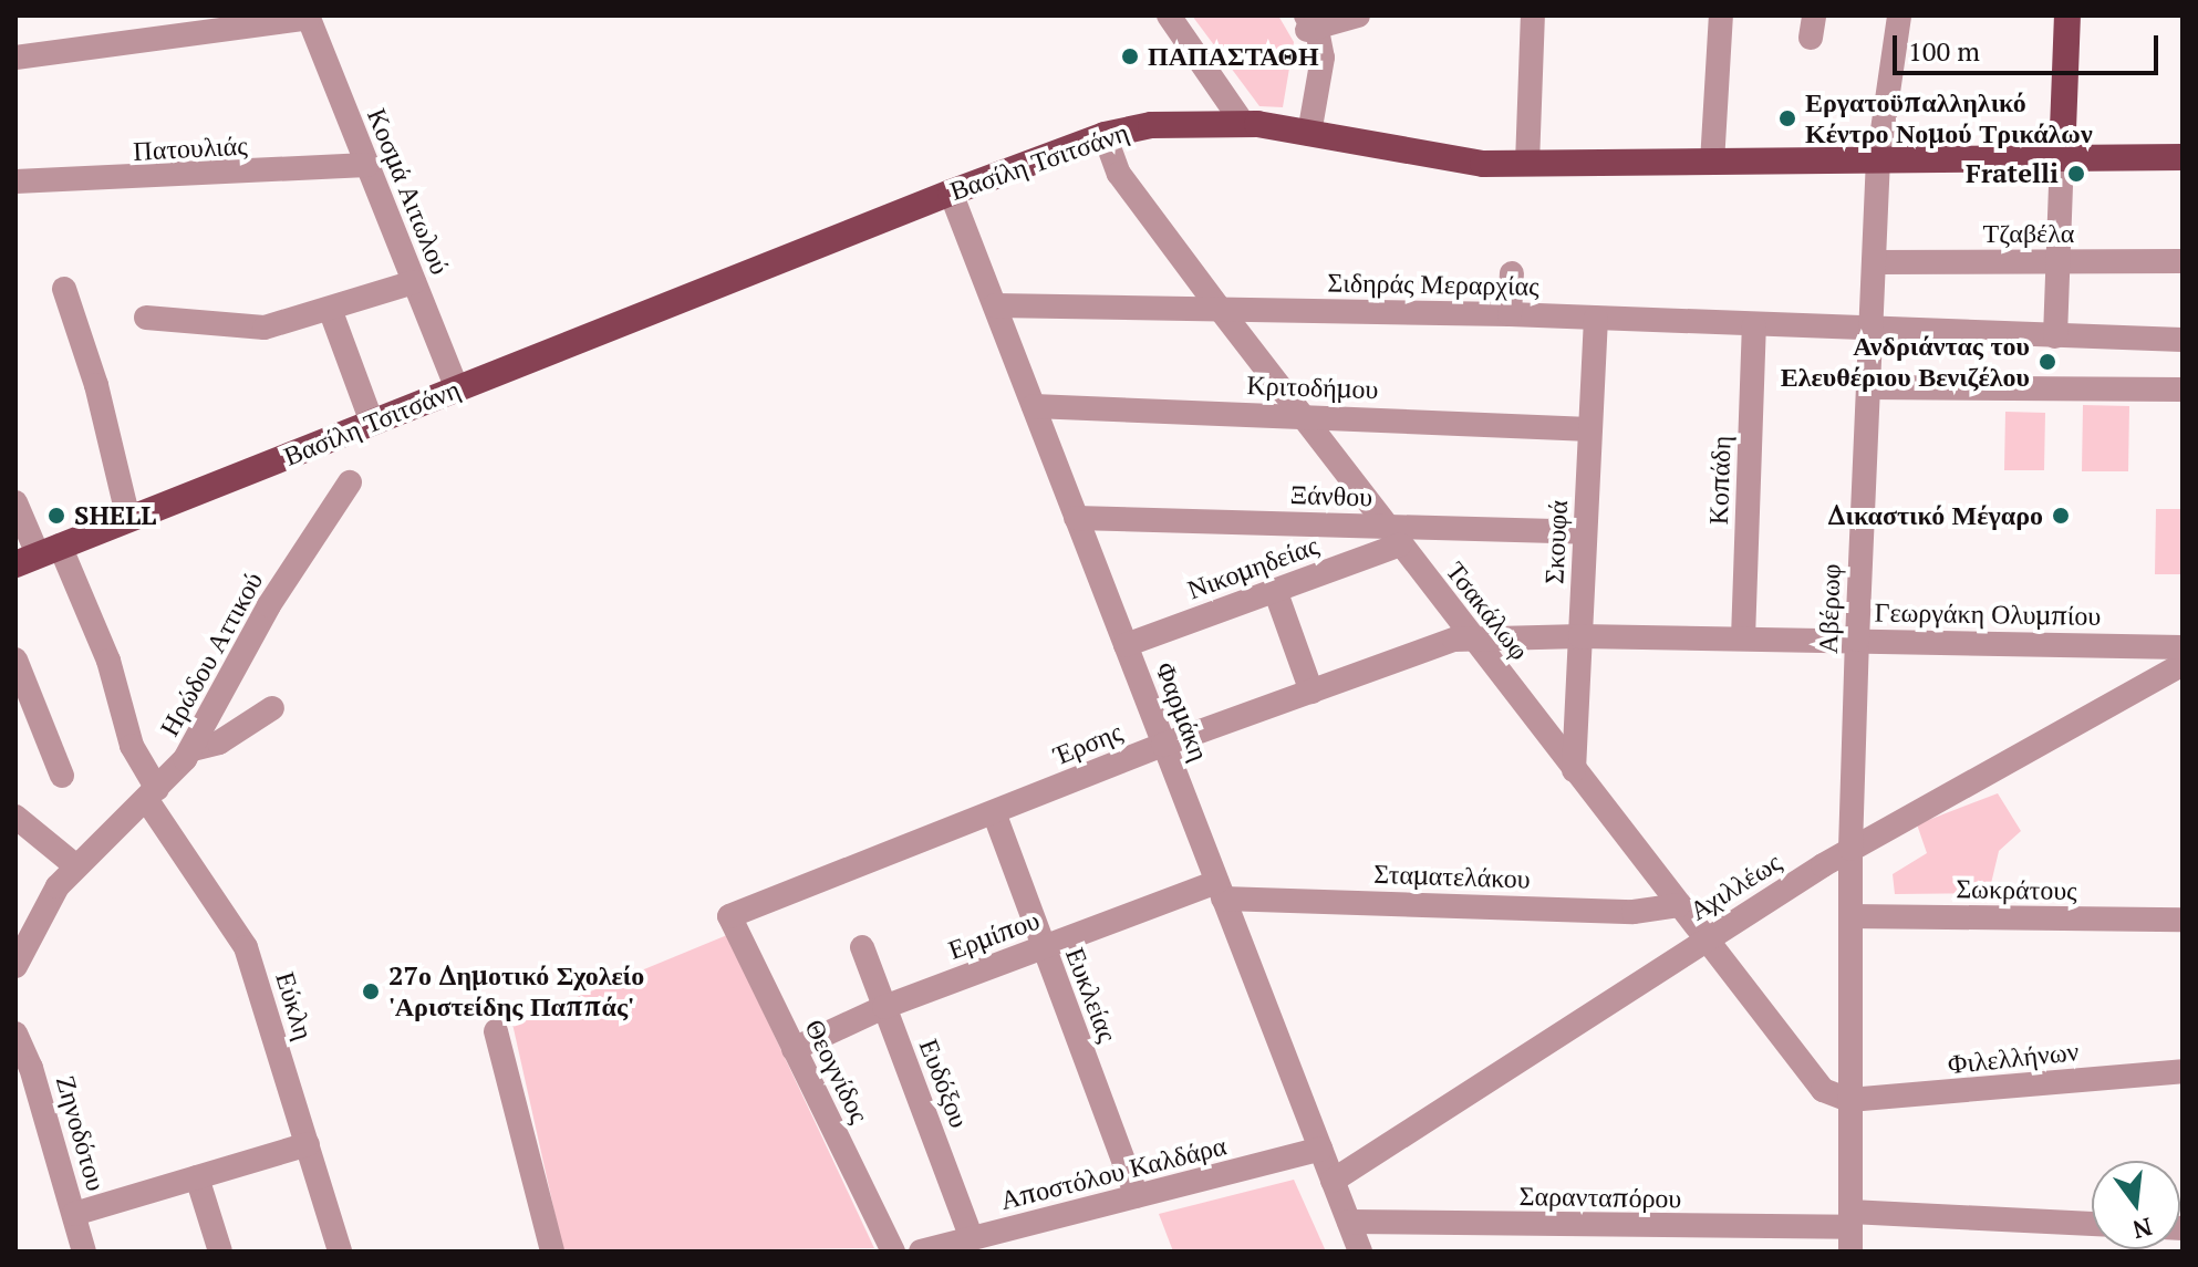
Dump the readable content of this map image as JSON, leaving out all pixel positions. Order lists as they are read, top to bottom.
{
  "streets": {
    "main road": ["Βασίλη Τσιτσάνη"],
    "street": [
      "Πατουλιάς",
      "Κοσμά Αιτωλού",
      "Τζαβέλα",
      "Σιδηράς Μεραρχίας",
      "Κριτοδήμου",
      "Κοπάδη",
      "Ξάνθου",
      "Σκουφά",
      "Νικομηδείας",
      "Αβέρωφ",
      "Τσακάλωφ",
      "Γεωργάκη Ολυμπίου",
      "Ηρώδου Αττικού",
      "Φαρμάκη",
      "Έρσης",
      "Σταματελάκου",
      "Αχιλλέως",
      "Σωκράτους",
      "Ερμίπου",
      "Ευκλείας",
      "Εύκλη",
      "Φιλελλήνων",
      "Θεογνίδος",
      "Ευδόξου",
      "Ζηνοδότου",
      "Αποστόλου Καλδάρα",
      "Σαρανταπόρου"
    ]
  },
  "crossings": [
    ["Πατουλιάς", "Κοσμά Αιτωλού"],
    ["Βασίλη Τσιτσάνη", "Κοσμά Αιτωλού"],
    ["Βασίλη Τσιτσάνη", "Αβέρωφ"],
    ["Βασίλη Τσιτσάνη", "Τσακάλωφ"],
    ["Βασίλη Τσιτσάνη", "Φαρμάκη"],
    ["Βασίλη Τσιτσάνη", "Εύκλη"],
    ["Τζαβέλα", "Αβέρωφ"],
    ["Σιδηράς Μεραρχίας", "Κοπάδη"],
    ["Σιδηράς Μεραρχίας", "Σκουφά"],
    ["Σιδηράς Μεραρχίας", "Αβέρωφ"],
    ["Σιδηράς Μεραρχίας", "Τσακάλωφ"],
    ["Σιδηράς Μεραρχίας", "Φαρμάκη"],
    ["Κριτοδήμου", "Σκουφά"],
    ["Κριτοδήμου", "Τσακάλωφ"],
    ["Κριτοδήμου", "Φαρμάκη"],
    ["Κοπάδη", "Γεωργάκη Ολυμπίου"],
    ["Ξάνθου", "Σκουφά"],
    ["Ξάνθου", "Νικομηδείας"],
    ["Ξάνθου", "Τσακάλωφ"],
    ["Ξάνθου", "Φαρμάκη"],
    ["Σκουφά", "Τσακάλωφ"],
    ["Σκουφά", "Γεωργάκη Ολυμπίου"],
    ["Νικομηδείας", "Τσακάλωφ"],
    ["Νικομηδείας", "Φαρμάκη"],
    ["Αβέρωφ", "Τσακάλωφ"],
    ["Αβέρωφ", "Γεωργάκη Ολυμπίου"],
    ["Αβέρωφ", "Αχιλλέως"],
    ["Αβέρωφ", "Σωκράτους"],
    ["Αβέρωφ", "Φιλελλήνων"],
    ["Αβέρωφ", "Σαρανταπόρου"],
    ["Τσακάλωφ", "Γεωργάκη Ολυμπίου"],
    ["Τσακάλωφ", "Έρσης"],
    ["Τσακάλωφ", "Σταματελάκου"],
    ["Τσακάλωφ", "Αχιλλέως"],
    ["Τσακάλωφ", "Φιλελλήνων"],
    ["Γεωργάκη Ολυμπίου", "Έρσης"],
    ["Ηρώδου Αττικού", "Εύκλη"],
    ["Φαρμάκη", "Έρσης"],
    ["Φαρμάκη", "Σταματελάκου"],
    ["Φαρμάκη", "Αχιλλέως"],
    ["Φαρμάκη", "Ερμίπου"],
    ["Φαρμάκη", "Αποστόλου Καλδάρα"],
    ["Φαρμάκη", "Σαρανταπόρου"],
    ["Έρσης", "Ευκλείας"],
    ["Έρσης", "Θεογνίδος"],
    ["Σταματελάκου", "Ερμίπου"],
    ["Ερμίπου", "Ευκλείας"],
    ["Ερμίπου", "Θεογνίδος"],
    ["Ερμίπου", "Ευδόξου"],
    ["Ευκλείας", "Αποστόλου Καλδάρα"],
    ["Ευδόξου", "Αποστόλου Καλδάρα"]
  ],
  "places": [
    "ΠΑΠΑΣΤΑΘΗ",
    "Εργατοϋπαλληλικό Κέντρο Νομού Τρικάλων",
    "Fratelli",
    "Ανδριάντας του Ελευθέριου Βενιζέλου",
    "SHELL",
    "Δικαστικό Μέγαρο",
    "27ο Δημοτικό Σχολείο 'Αριστείδης Παππάς'"
  ],
  "scale_bar": "100 m",
  "north": "bottom"
}
